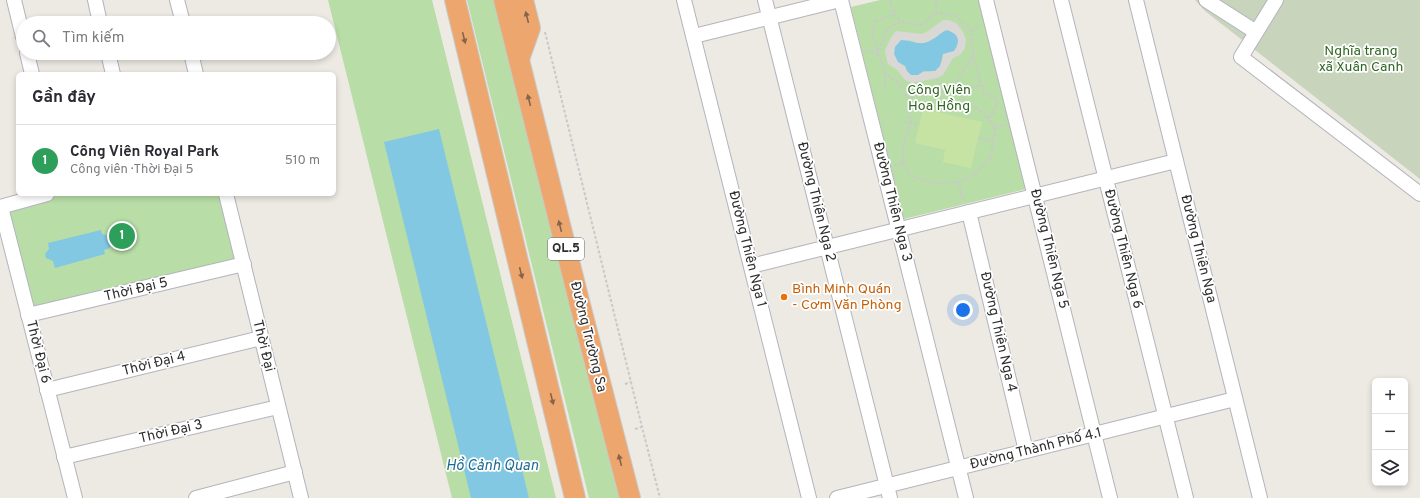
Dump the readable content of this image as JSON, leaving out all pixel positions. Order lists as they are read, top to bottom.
{
  "streets": {
    "highway": ["QL.5", "Đường Trường Sa"],
    "street": [
      "Đường Thiên Nga 2",
      "Đường Thiên Nga 3",
      "Đường Thiên Nga 1",
      "Đường Thiên Nga 5",
      "Đường Thiên Nga 6",
      "Đường Thiên Nga",
      "Thời Đại 5",
      "Đường Thiên Nga 4",
      "Thời Đại",
      "Thời Đại 6",
      "Thời Đại 4",
      "Thời Đại 3",
      "Đường Thành Phố 4.1"
    ]
  },
  "crossings": [
    ["Đường Thiên Nga 2", "Đường Thành Phố 4.1"],
    ["Đường Thiên Nga 3", "Đường Thành Phố 4.1"],
    ["Đường Thiên Nga 5", "Đường Thành Phố 4.1"],
    ["Đường Thiên Nga 6", "Đường Thành Phố 4.1"],
    ["Đường Thiên Nga", "Đường Thành Phố 4.1"],
    ["Thời Đại 5", "Thời Đại"],
    ["Thời Đại 5", "Thời Đại 6"],
    ["Đường Thiên Nga 4", "Đường Thành Phố 4.1"],
    ["Thời Đại", "Thời Đại 4"],
    ["Thời Đại", "Thời Đại 3"],
    ["Thời Đại 6", "Thời Đại 4"],
    ["Thời Đại 6", "Thời Đại 3"]
  ],
  "water": ["Hồ Cảnh Quan"],
  "parks": ["Nghĩa trang xã Xuân Canh", "Công Viên Hoa Hồng"],
  "places": ["Bình Minh Quán - Cơm Văn Phòng"],
  "page": {
    "search": "Tìm kiếm",
    "heading": "Gần đây",
    "list": [
      {
        "mark": "1",
        "name": "Công Viên Royal Park",
        "note": "Công viên · Thời Đại 5",
        "value": "510 m"
      }
    ],
    "pins": "1",
    "map_buttons": ["+", "−"]
  }
}
